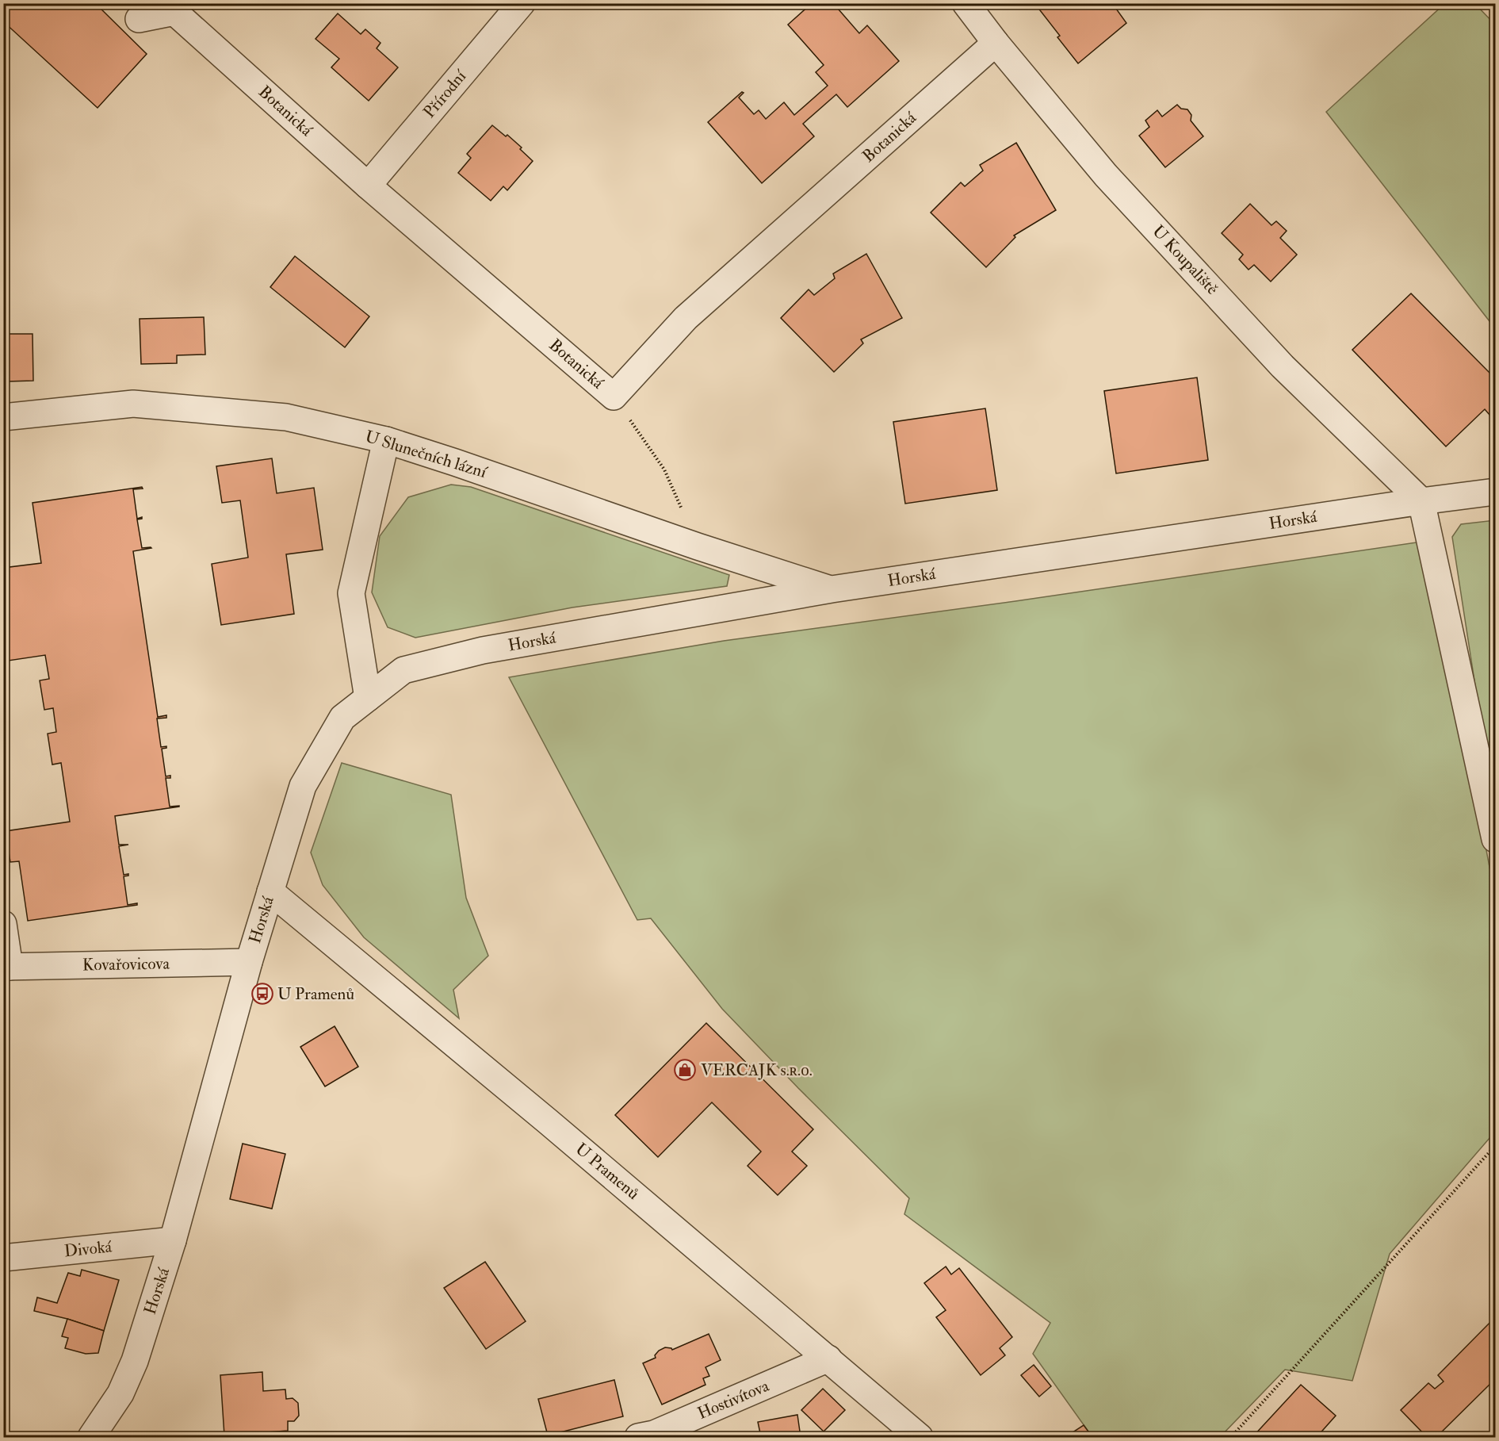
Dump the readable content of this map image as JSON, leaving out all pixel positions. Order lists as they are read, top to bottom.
{
  "streets": {
    "street": [
      "Přírodní",
      "Botanická",
      "U Koupaliště",
      "U Slunečních lázní",
      "Horská",
      "Kovařovicova",
      "U Pramenů",
      "Divoká",
      "Hostivítova"
    ]
  },
  "crossings": [
    ["Přírodní", "Botanická"],
    ["Botanická", "U Koupaliště"],
    ["U Koupaliště", "Horská"],
    ["U Slunečních lázní", "Horská"],
    ["Horská", "Kovařovicova"],
    ["Horská", "U Pramenů"],
    ["Horská", "Divoká"],
    ["U Pramenů", "Hostivítova"]
  ],
  "places": {
    "bus stop": ["U Pramenů"],
    "shop": ["VERCAJK s.ʀ.ᴏ."]
  }
}
